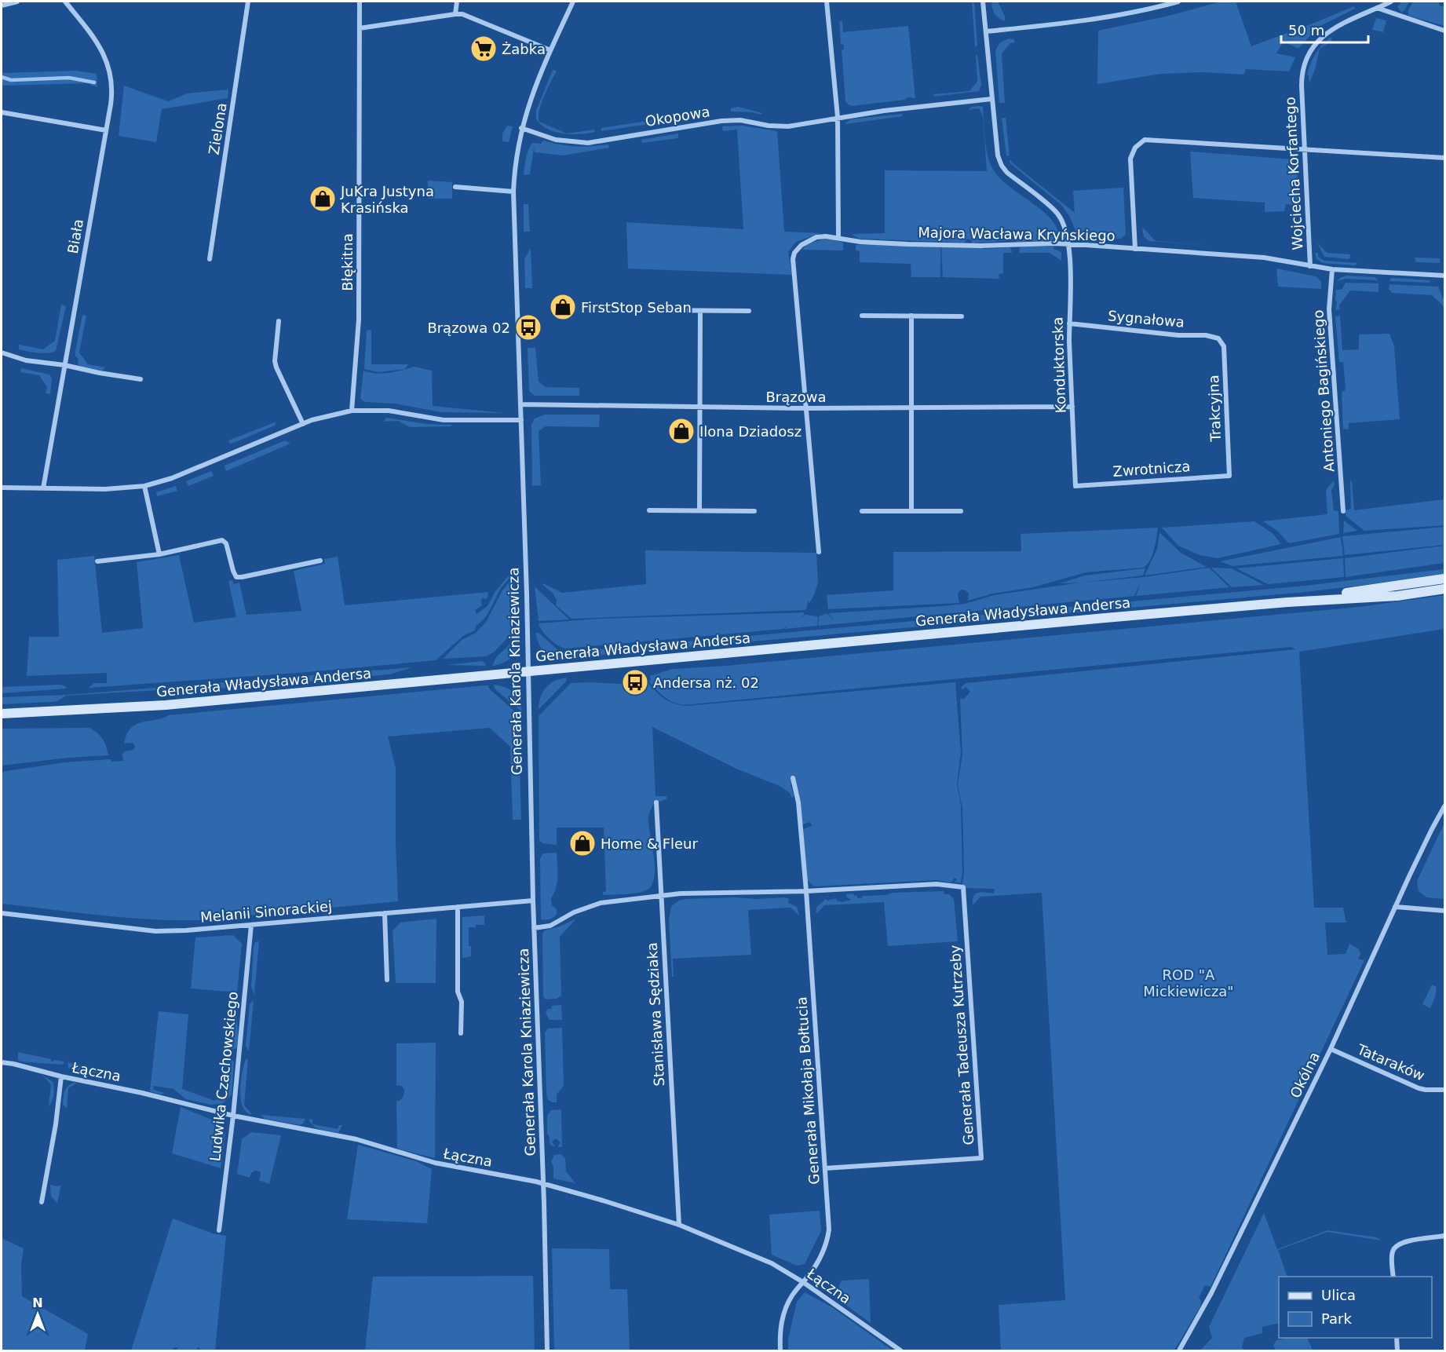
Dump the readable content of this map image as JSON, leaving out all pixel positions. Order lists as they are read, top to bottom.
{
  "streets": {
    "main road": ["Generała Władysława Andersa"],
    "street": [
      "Okopowa",
      "Zielona",
      "Wojciecha Korfantego",
      "Majora Wacława Kryńskiego",
      "Biała",
      "Błękitna",
      "Sygnałowa",
      "Konduktorska",
      "Antoniego Bagińskiego",
      "Brązowa",
      "Trakcyjna",
      "Zwrotnicza",
      "Generała Karola Kniaziewicza",
      "Melanii Sinorackiej",
      "Stanisława Sędziaka",
      "Generała Tadeusza Kutrzeby",
      "Tataraków",
      "Łączna",
      "Okólna",
      "Ludwika Czachowskiego",
      "Generała Mikołaja Bołtucia"
    ]
  },
  "crossings": [
    ["Okopowa", "Konduktorska"],
    ["Okopowa", "Generała Karola Kniaziewicza"],
    ["Wojciecha Korfantego", "Majora Wacława Kryńskiego"],
    ["Wojciecha Korfantego", "Antoniego Bagińskiego"],
    ["Majora Wacława Kryńskiego", "Konduktorska"],
    ["Majora Wacława Kryńskiego", "Brązowa"],
    ["Sygnałowa", "Konduktorska"],
    ["Sygnałowa", "Trakcyjna"],
    ["Konduktorska", "Brązowa"],
    ["Konduktorska", "Zwrotnicza"],
    ["Brązowa", "Generała Karola Kniaziewicza"],
    ["Trakcyjna", "Zwrotnicza"],
    ["Generała Władysława Andersa", "Generała Karola Kniaziewicza"],
    ["Generała Karola Kniaziewicza", "Melanii Sinorackiej"],
    ["Generała Karola Kniaziewicza", "Łączna"],
    ["Melanii Sinorackiej", "Ludwika Czachowskiego"],
    ["Stanisława Sędziaka", "Łączna"],
    ["Generała Tadeusza Kutrzeby", "Generała Mikołaja Bołtucia"],
    ["Tataraków", "Okólna"],
    ["Łączna", "Ludwika Czachowskiego"],
    ["Łączna", "Generała Mikołaja Bołtucia"]
  ],
  "parks": ["ROD \"A Mickiewicza\""],
  "places": {
    "supermarket": ["Żabka"],
    "shop": [
      "JuKra Justyna Krasińska",
      "FirstStop Seban",
      "Ilona Dziadosz",
      "Home & Fleur"
    ],
    "bus stop": ["Brązowa 02", "Andersa nż. 02"]
  },
  "legend": ["Ulica", "Park"],
  "scale_bar": "50 m",
  "north": "top"
}
